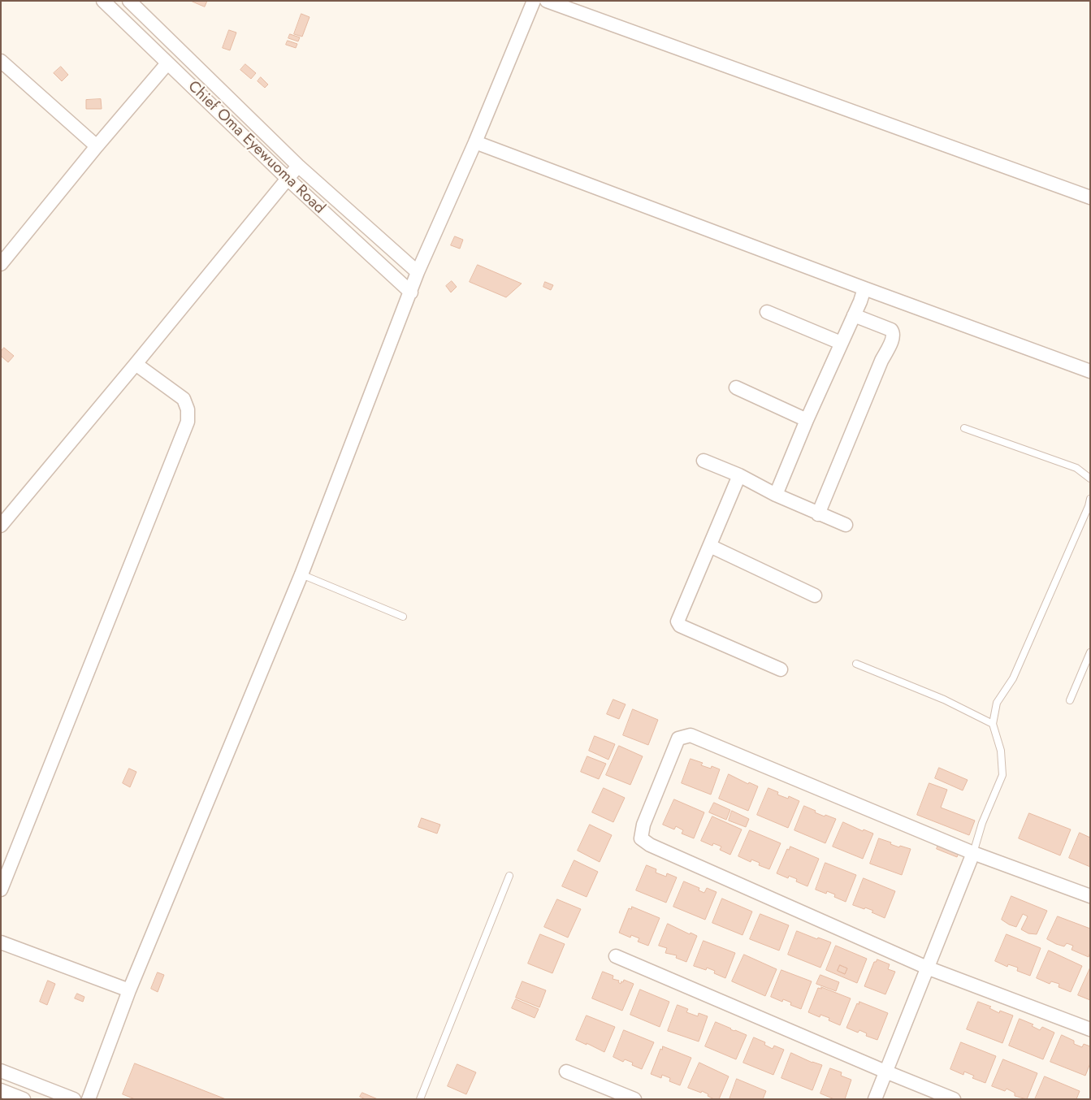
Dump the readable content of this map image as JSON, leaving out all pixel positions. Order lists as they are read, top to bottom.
{
  "streets": {
    "street": ["Chief Oma Eyewuoma Road"]
  }
}
